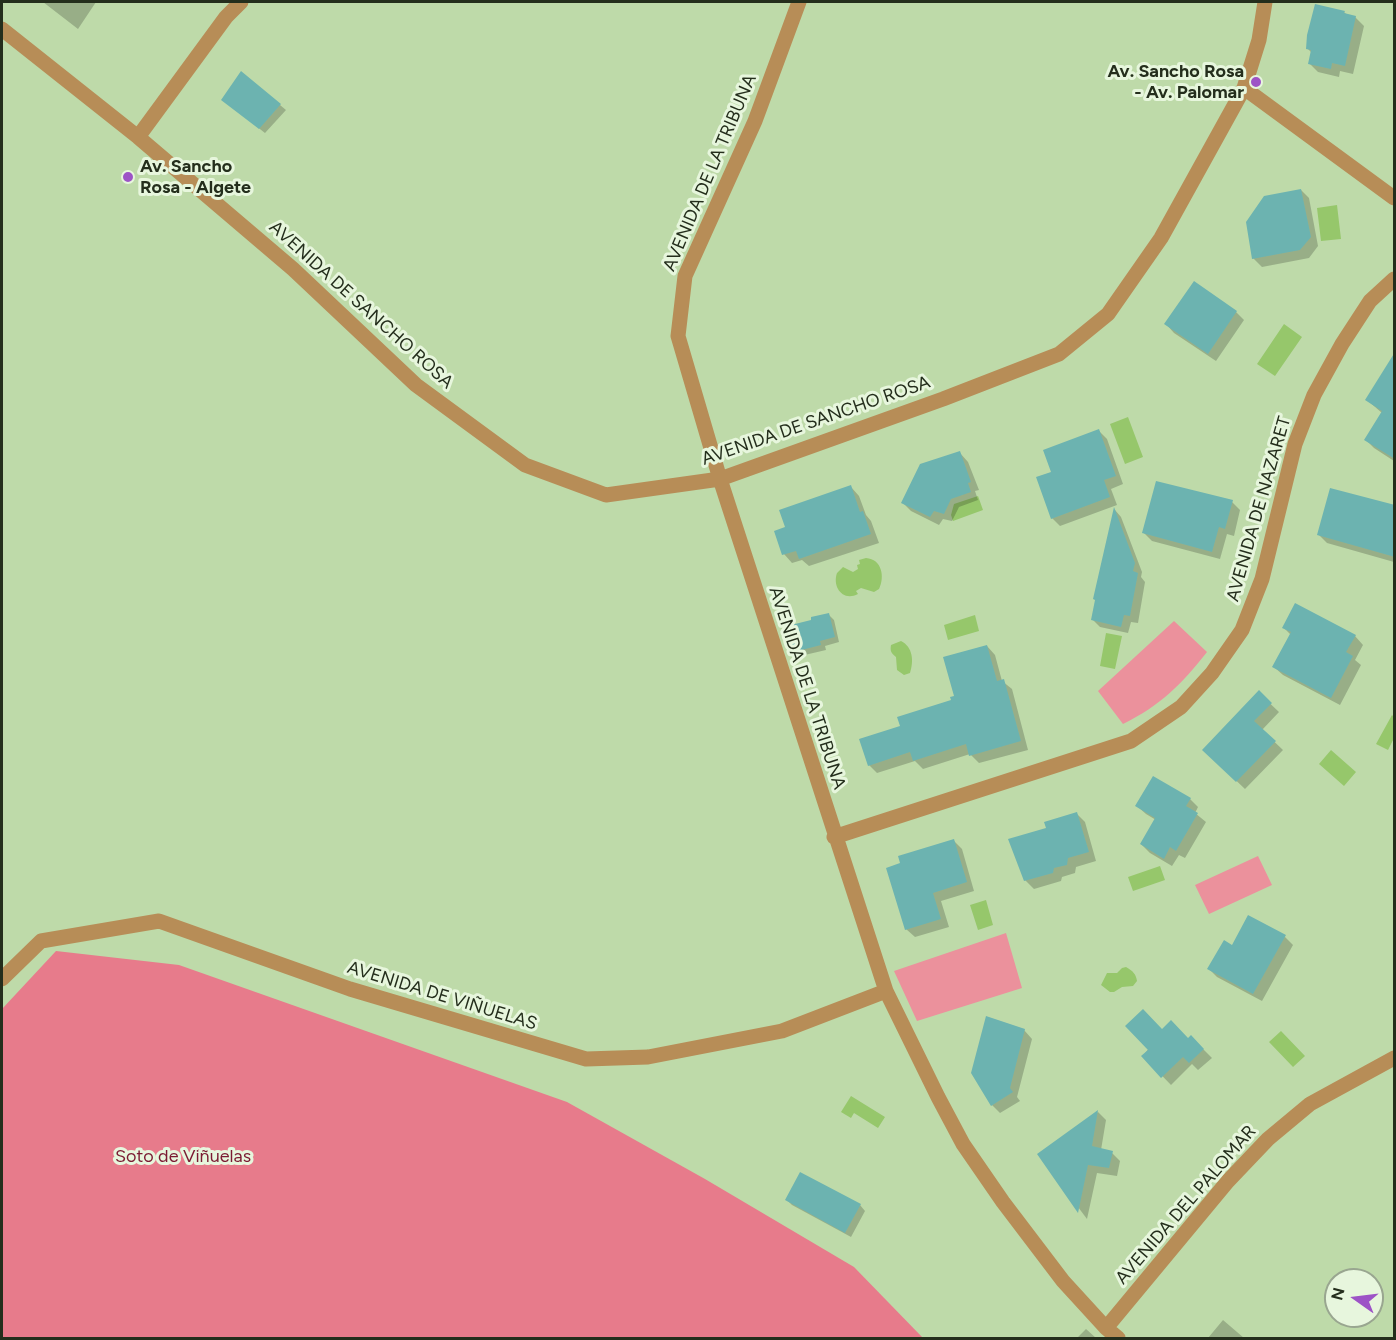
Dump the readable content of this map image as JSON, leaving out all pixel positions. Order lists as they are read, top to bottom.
{
  "streets": {
    "street": [
      "AVENIDA DE LA TRIBUNA",
      "AVENIDA DE SANCHO ROSA",
      "AVENIDA DE NAZARET",
      "AVENIDA DE VIÑUELAS",
      "AVENIDA DEL PALOMAR"
    ]
  },
  "crossings": [
    ["AVENIDA DE LA TRIBUNA", "AVENIDA DE SANCHO ROSA"],
    ["AVENIDA DE LA TRIBUNA", "AVENIDA DE NAZARET"],
    ["AVENIDA DE LA TRIBUNA", "AVENIDA DE VIÑUELAS"],
    ["AVENIDA DE LA TRIBUNA", "AVENIDA DEL PALOMAR"]
  ],
  "parks": ["Soto de Viñuelas"],
  "places": ["Av. Sancho Rosa - Av. Palomar", "Av. Sancho Rosa - Algete"],
  "north": "left"
}
